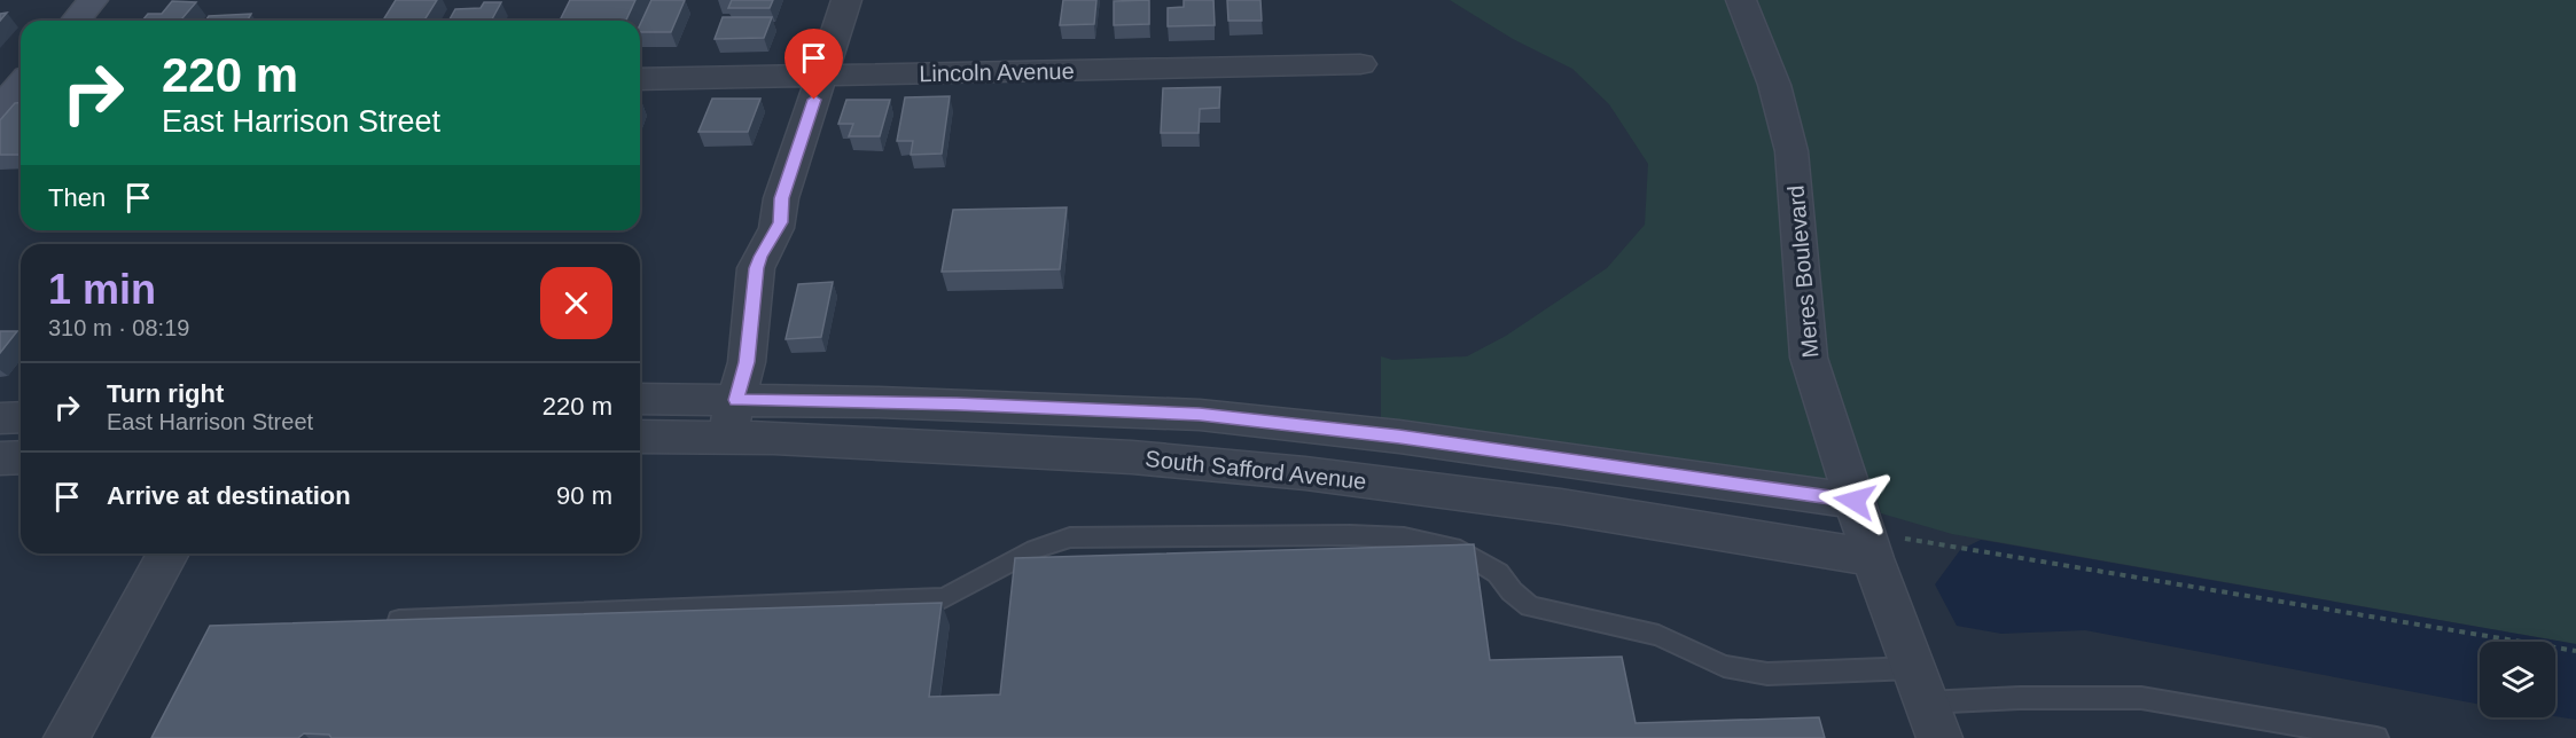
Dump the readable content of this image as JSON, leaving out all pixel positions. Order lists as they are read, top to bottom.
{
  "streets": {
    "street": ["Lincoln Avenue", "Meres Boulevard", "South Safford Avenue"]
  },
  "crossings": [
    ["Meres Boulevard", "South Safford Avenue"]
  ],
  "page": {
    "turn": ["220 m", "East Harrison Street"],
    "then": "Then",
    "heading": ["1 min", "310 m · 08:19"],
    "list": [
      {
        "name": "Turn right",
        "note": "East Harrison Street",
        "value": "220 m"
      },
      {
        "name": "Arrive at destination",
        "value": "90 m"
      }
    ]
  }
}
